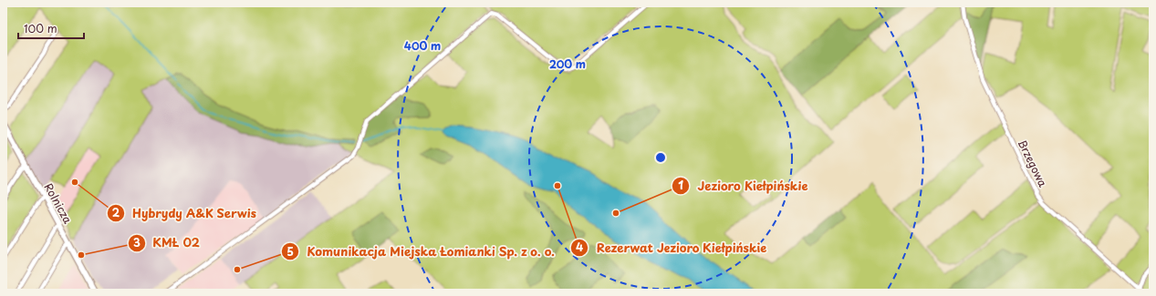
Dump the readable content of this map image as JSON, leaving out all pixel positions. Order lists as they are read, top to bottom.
{
  "streets": {
    "street": ["Brzegowa", "Rolnicza"]
  },
  "places": [
    "Hybrydy A&K Serwis",
    "Rezerwat Jezioro Kiełpińskie",
    "Jezioro Kiełpińskie",
    "KMŁ 02",
    "Komunikacja Miejska Łomianki Sp. z o. o."
  ],
  "scale_bar": "100 m",
  "rings": ["400 m", "200 m"]
}
